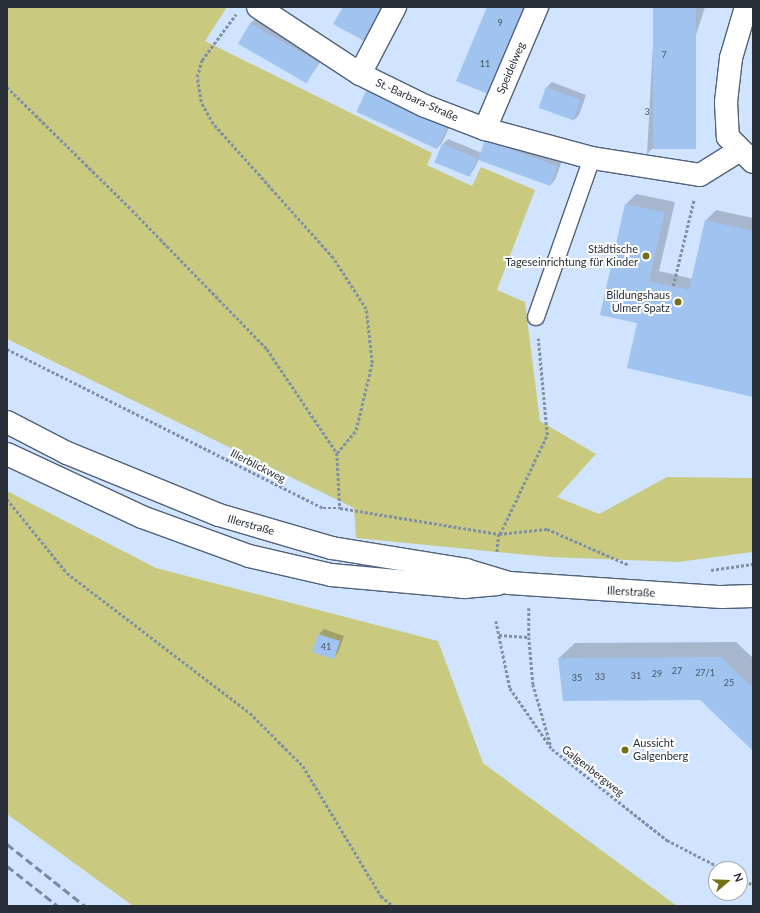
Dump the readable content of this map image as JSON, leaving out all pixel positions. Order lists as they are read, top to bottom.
{
  "streets": {
    "main road": ["Speidelweg", "St.-Barbara-Straße", "Illerstraße"],
    "path": ["Illerblickweg", "Galgenbergweg"]
  },
  "crossings": [
    ["Speidelweg", "St.-Barbara-Straße"]
  ],
  "places": ["Städtische Tageseinrichtung für Kinder", "Bildungshaus Ulmer Spatz", "Aussicht Galgenberg"],
  "house_numbers": [
    "9",
    "7",
    "11",
    "3",
    "41",
    "27",
    "27/1",
    "29",
    "31",
    "33",
    "35",
    "25"
  ],
  "north": "right"
}
